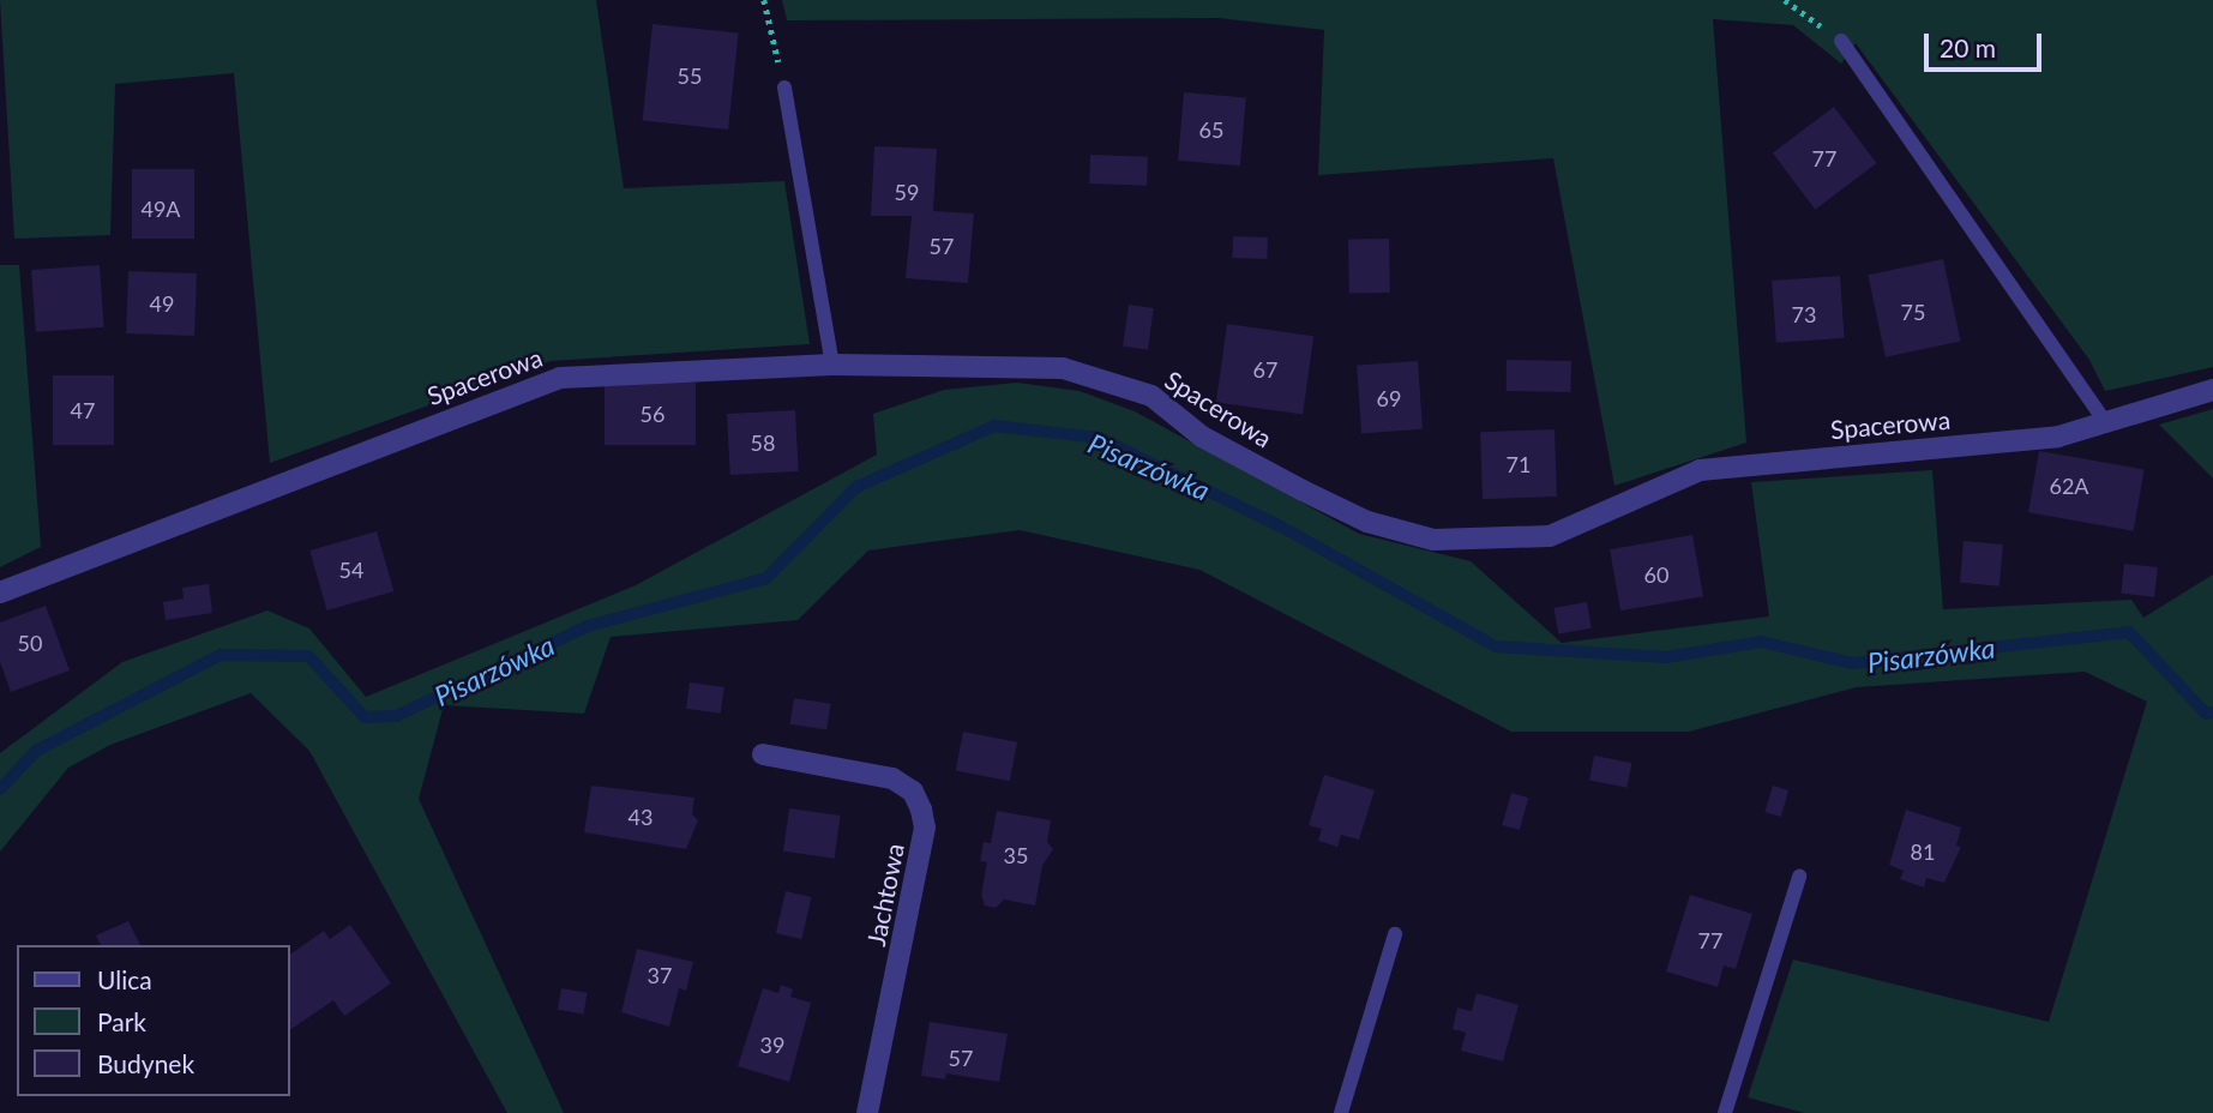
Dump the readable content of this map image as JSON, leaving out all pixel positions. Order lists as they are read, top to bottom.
{
  "streets": {
    "street": ["Spacerowa", "Jachtowa"]
  },
  "water": ["Pisarzówka"],
  "house_numbers": [
    "55",
    "65",
    "77",
    "59",
    "49A",
    "57",
    "49",
    "75",
    "73",
    "67",
    "69",
    "47",
    "56",
    "58",
    "71",
    "62A",
    "54",
    "60",
    "50",
    "43",
    "81",
    "35",
    "77",
    "37",
    "39",
    "57"
  ],
  "legend": ["Ulica", "Park", "Budynek"],
  "scale_bar": "20 m"
}
